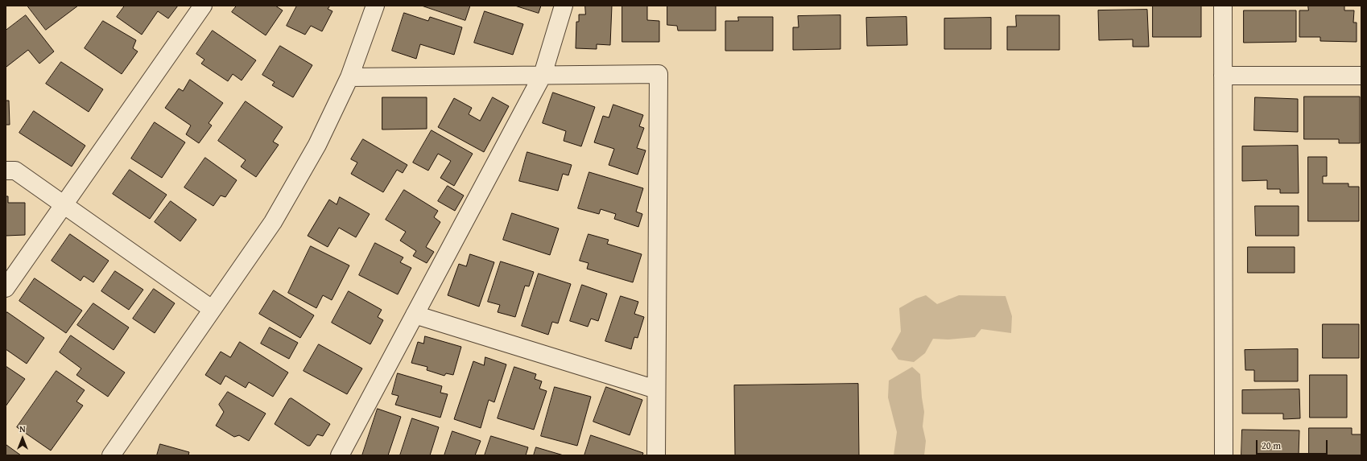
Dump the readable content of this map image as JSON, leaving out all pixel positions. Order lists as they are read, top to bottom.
{
  "scale_bar": "20 m",
  "north": "top"
}
